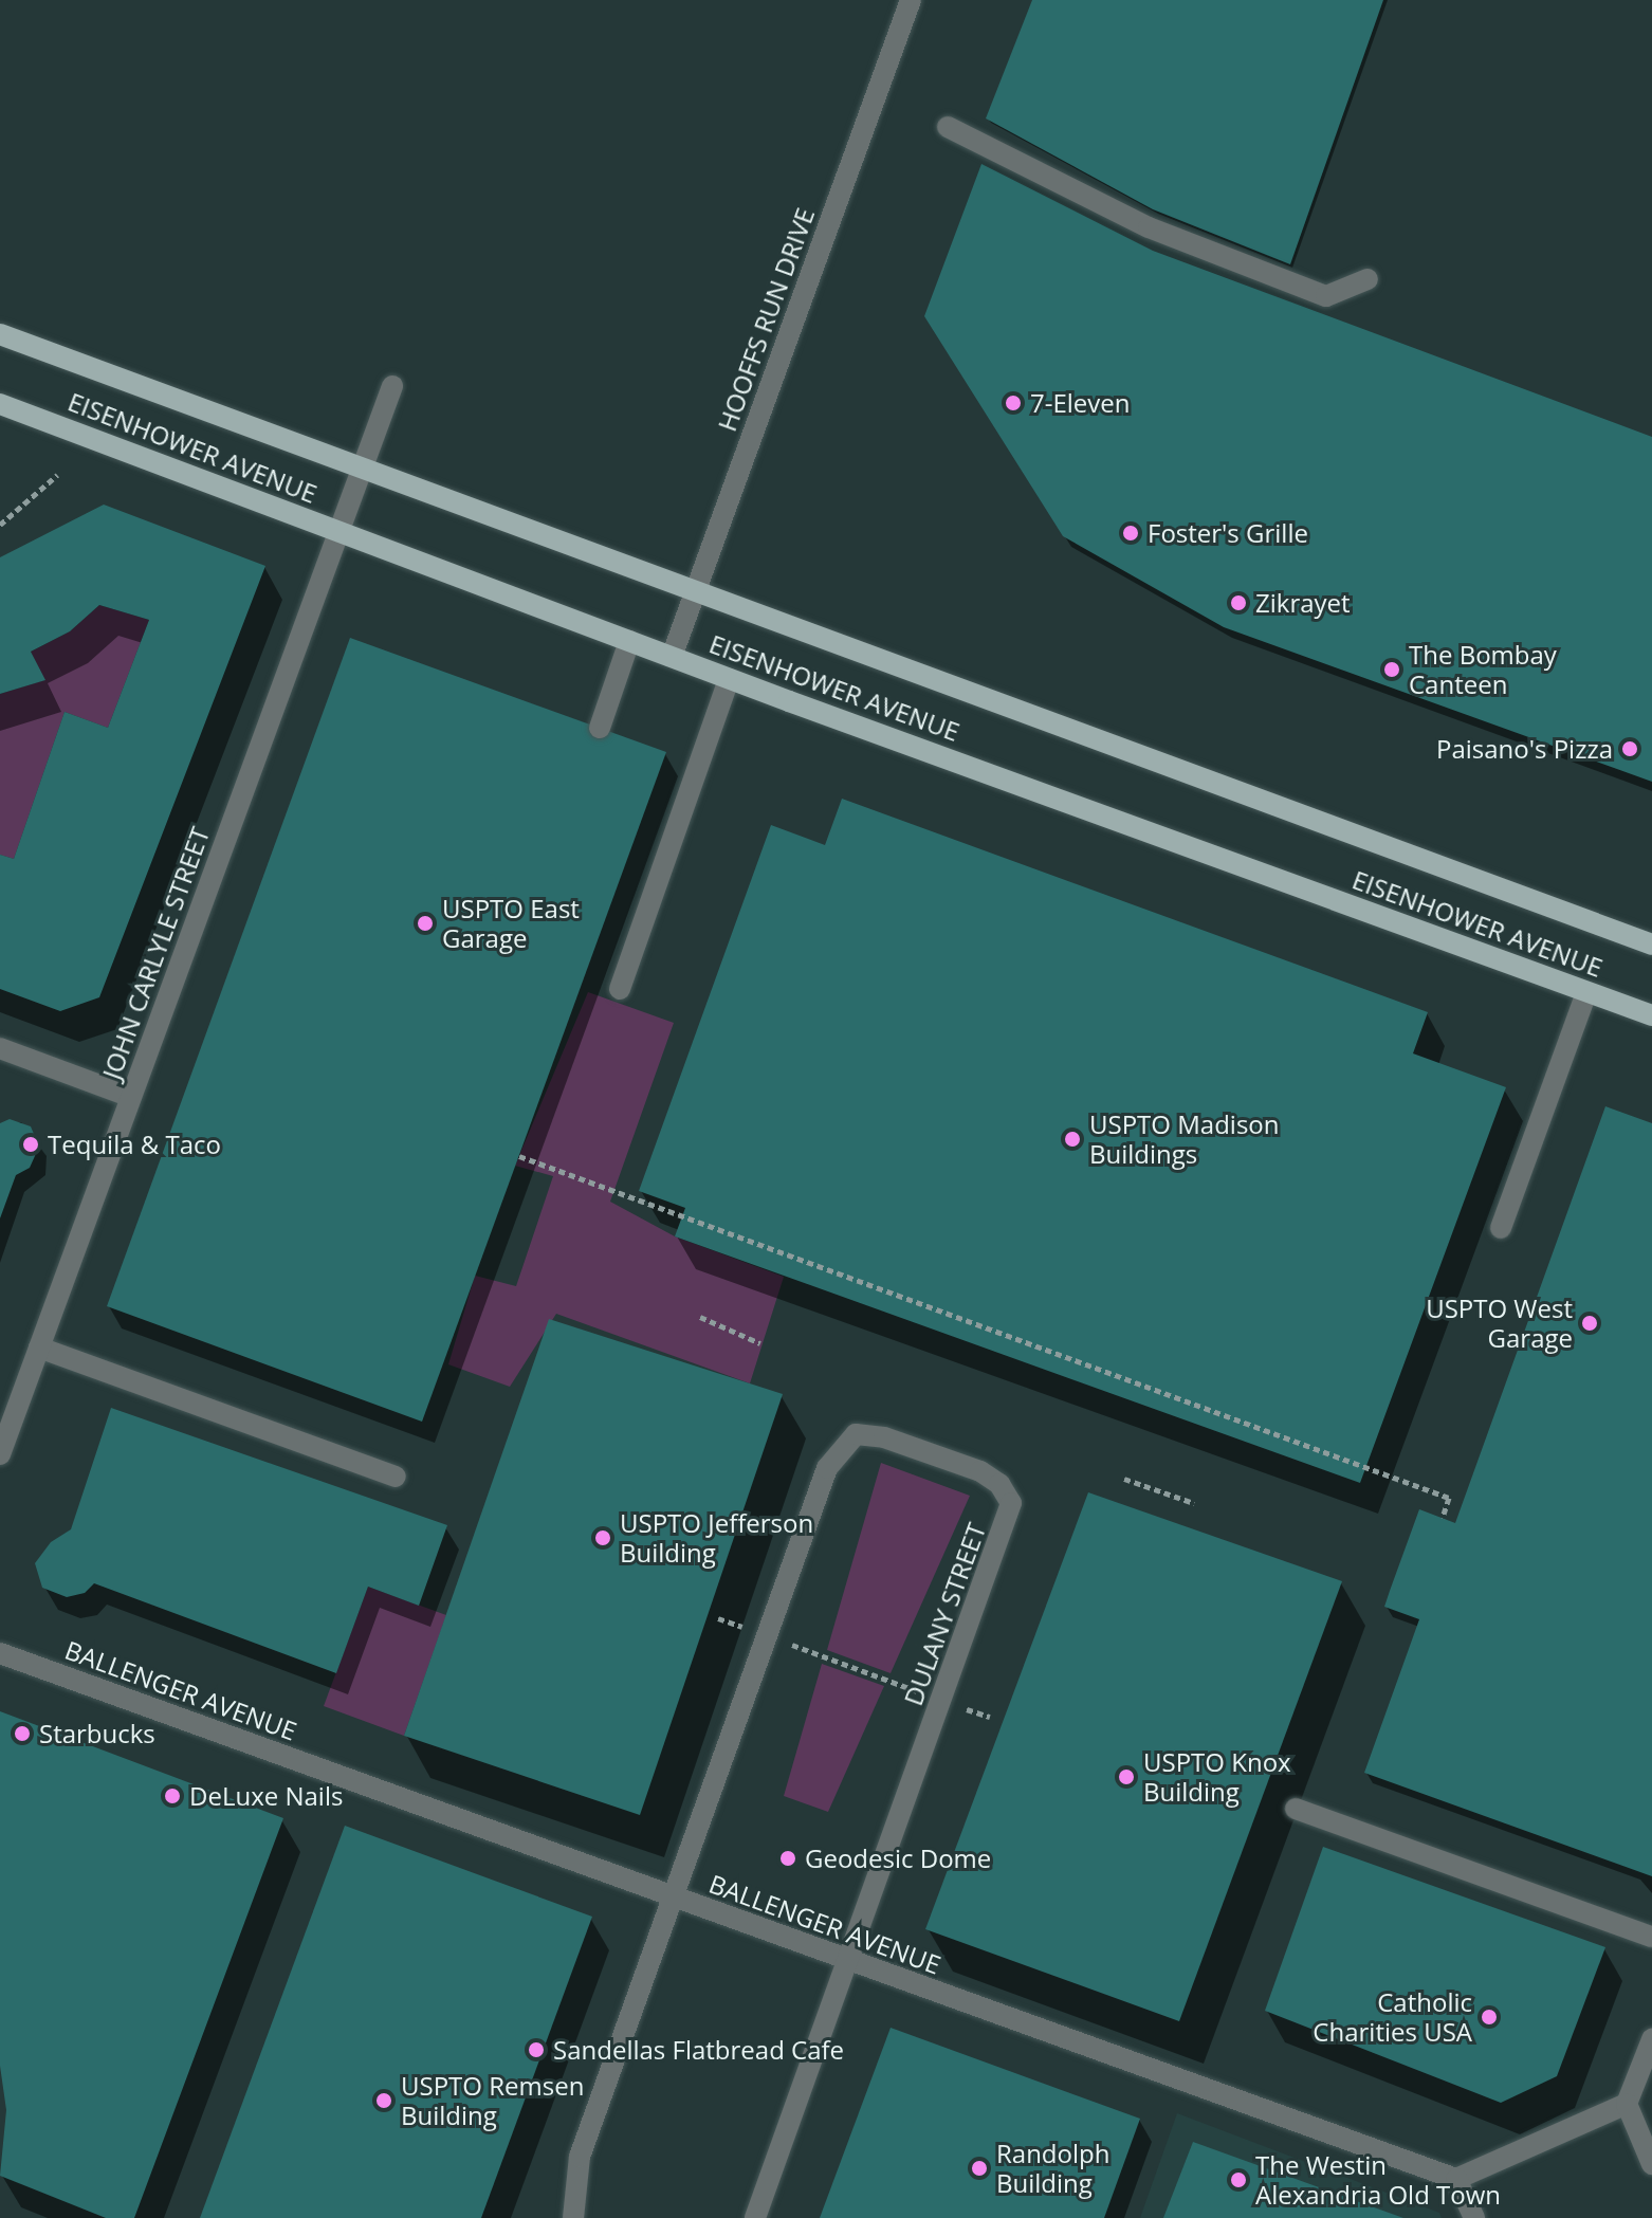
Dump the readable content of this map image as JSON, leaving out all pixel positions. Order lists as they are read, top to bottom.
{
  "streets": {
    "main road": ["EISENHOWER AVENUE"],
    "street": [
      "HOOFFS RUN DRIVE",
      "JOHN CARLYLE STREET",
      "DULANY STREET",
      "BALLENGER AVENUE"
    ]
  },
  "crossings": [
    ["HOOFFS RUN DRIVE", "EISENHOWER AVENUE"],
    ["EISENHOWER AVENUE", "JOHN CARLYLE STREET"],
    ["DULANY STREET", "BALLENGER AVENUE"]
  ],
  "places": [
    "7-Eleven",
    "Foster's Grille",
    "Zikrayet",
    "The Bombay Canteen",
    "Paisano's Pizza",
    "USPTO East Garage",
    "USPTO Madison Buildings",
    "Tequila & Taco",
    "USPTO West Garage",
    "USPTO Jefferson Building",
    "Starbucks",
    "USPTO Knox Building",
    "DeLuxe Nails",
    "Geodesic Dome",
    "Catholic Charities USA",
    "Sandellas Flatbread Cafe",
    "USPTO Remsen Building",
    "Randolph Building",
    "The Westin Alexandria Old Town"
  ]
}
